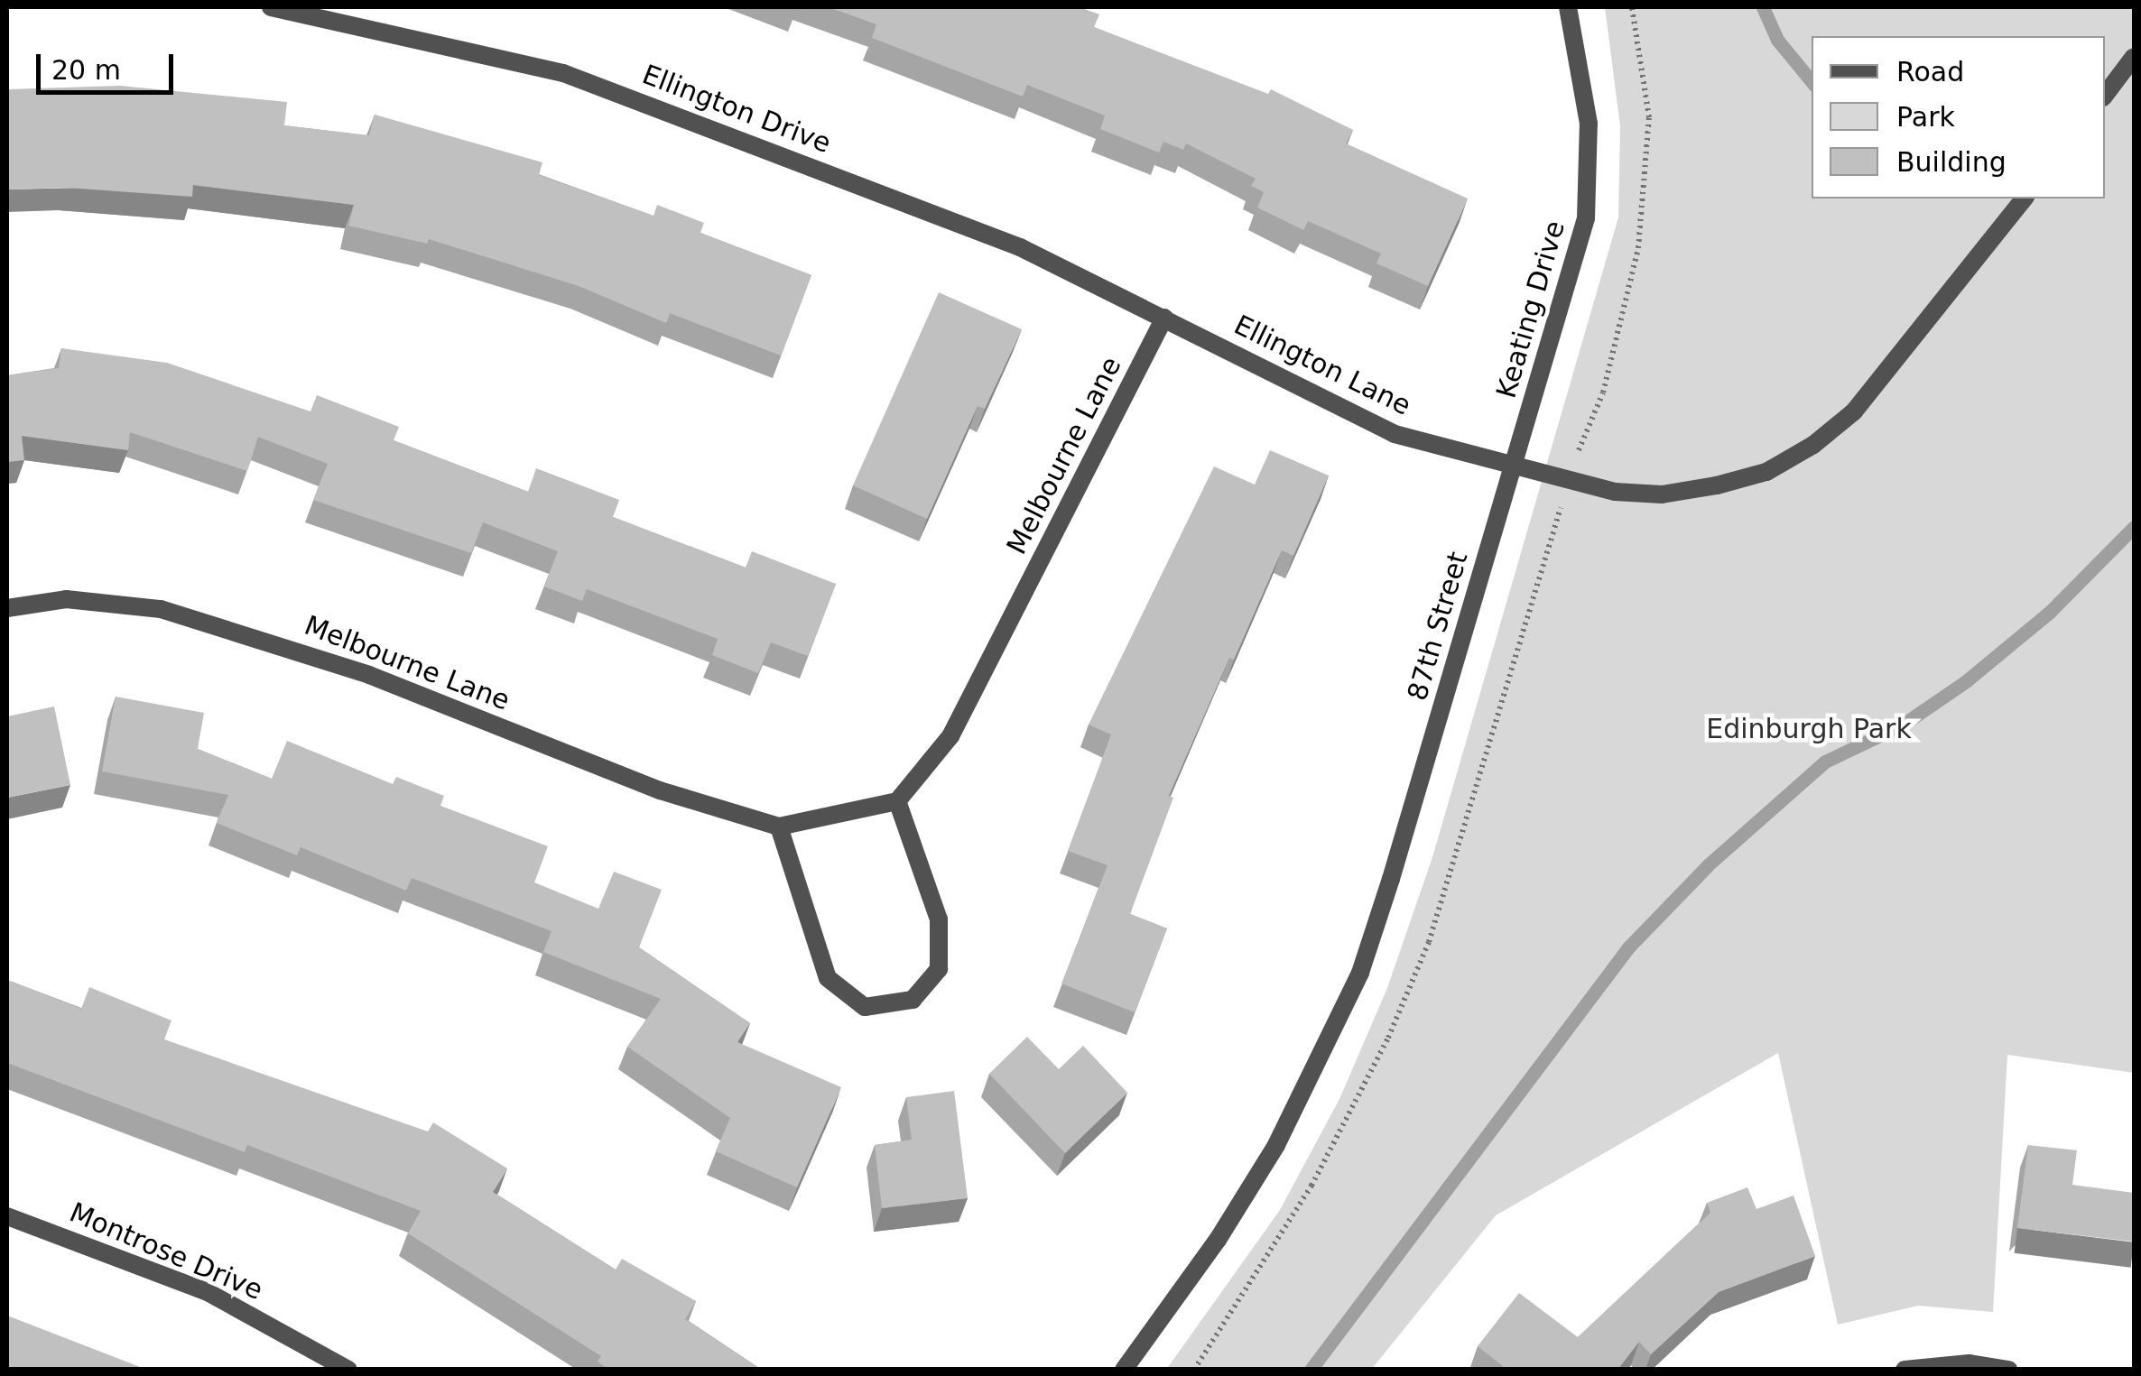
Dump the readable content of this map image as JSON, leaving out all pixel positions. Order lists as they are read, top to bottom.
{
  "streets": {
    "street": [
      "Ellington Drive",
      "Keating Drive",
      "Ellington Lane",
      "Melbourne Lane",
      "87th Street",
      "Montrose Drive"
    ]
  },
  "crossings": [
    ["Ellington Drive", "Ellington Lane"],
    ["Ellington Drive", "Melbourne Lane"],
    ["Keating Drive", "Ellington Lane"],
    ["Keating Drive", "87th Street"],
    ["Ellington Lane", "Melbourne Lane"],
    ["Ellington Lane", "87th Street"]
  ],
  "parks": ["Edinburgh Park"],
  "legend": ["Road", "Park", "Building"],
  "scale_bar": "20 m"
}
